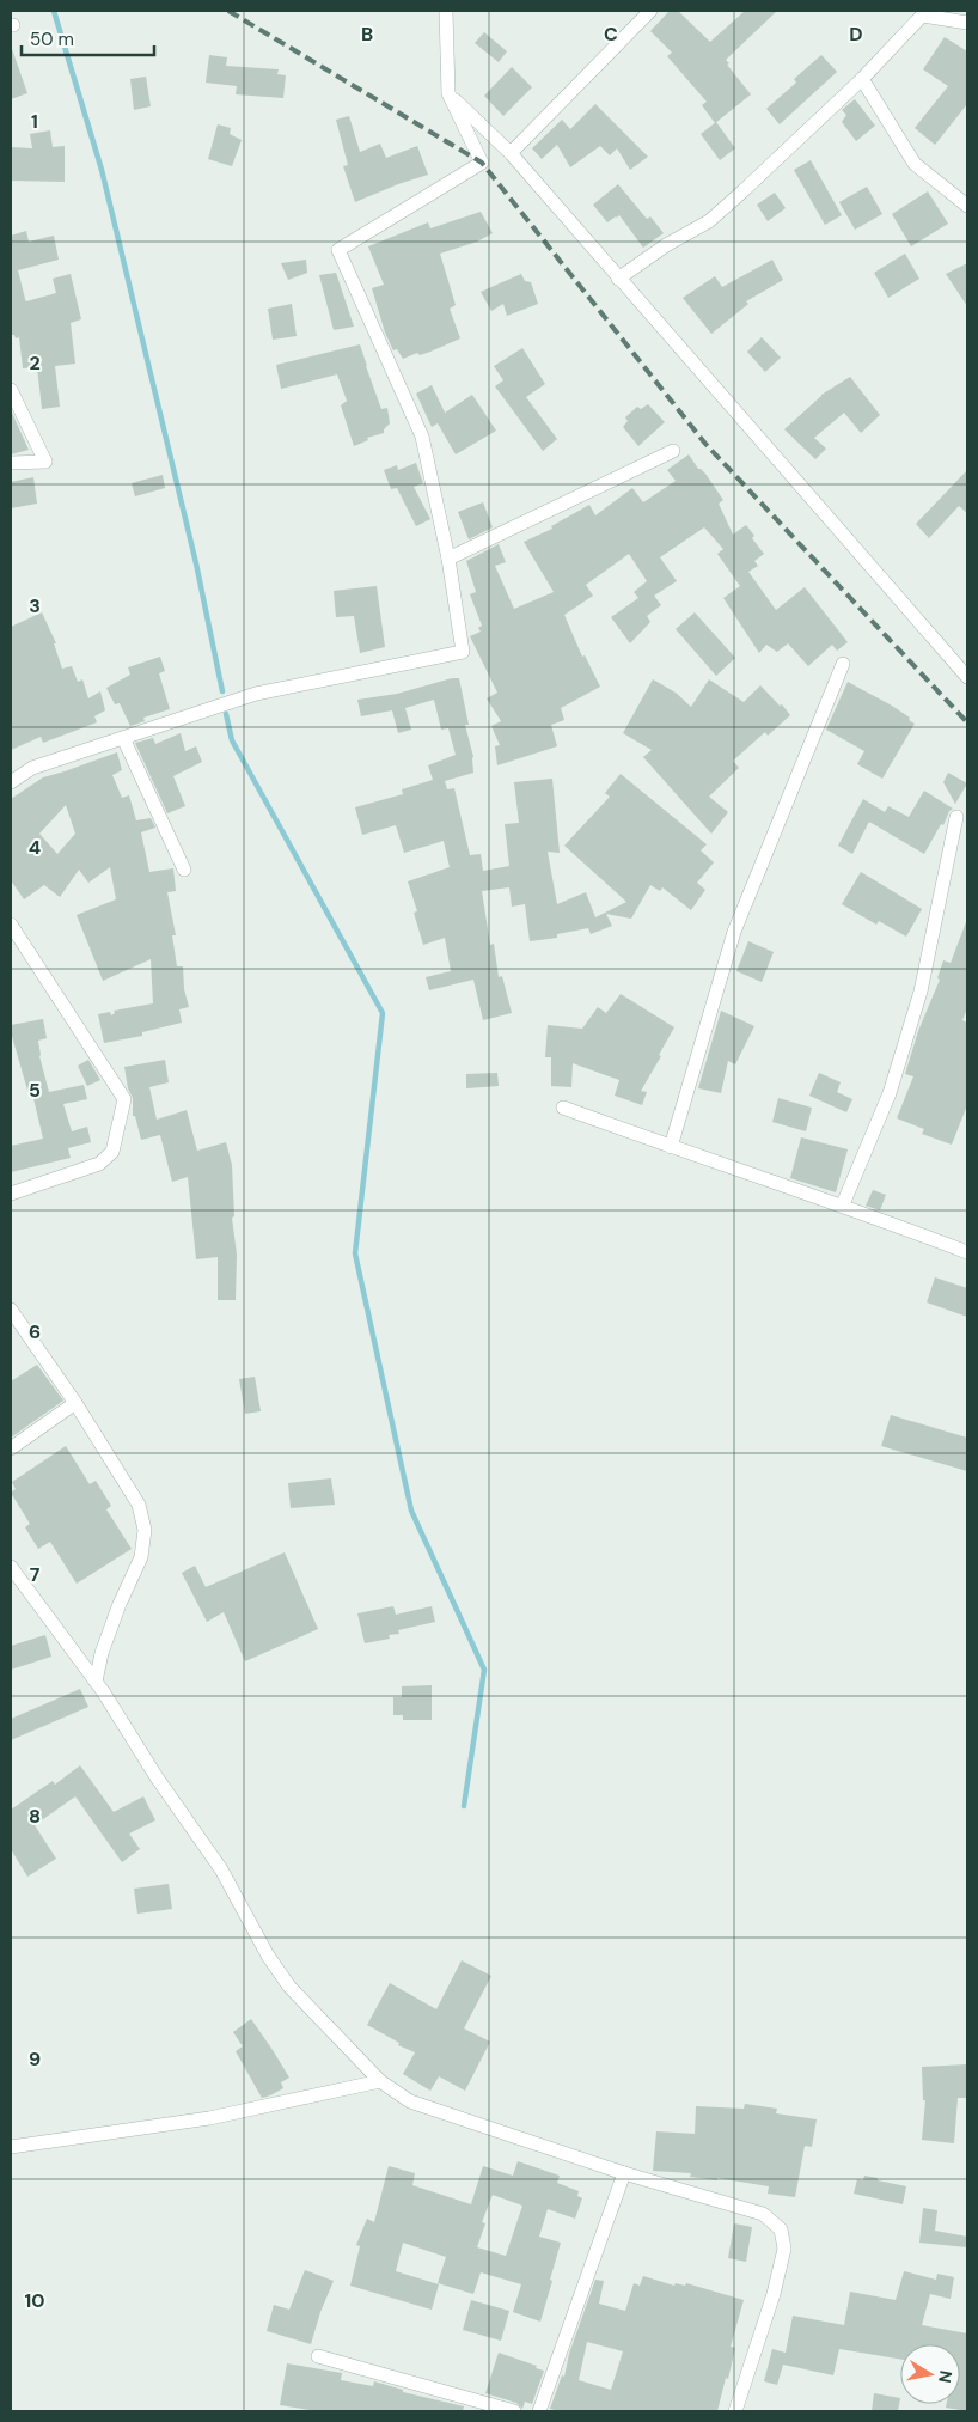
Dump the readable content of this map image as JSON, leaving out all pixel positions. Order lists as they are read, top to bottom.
{
  "scale_bar": "50 m",
  "north": "right",
  "grid": {
    "columns": ["B", "C", "D"],
    "rows": [
      "1",
      "2",
      "3",
      "4",
      "5",
      "6",
      "7",
      "8",
      "9",
      "10"
    ]
  }
}
